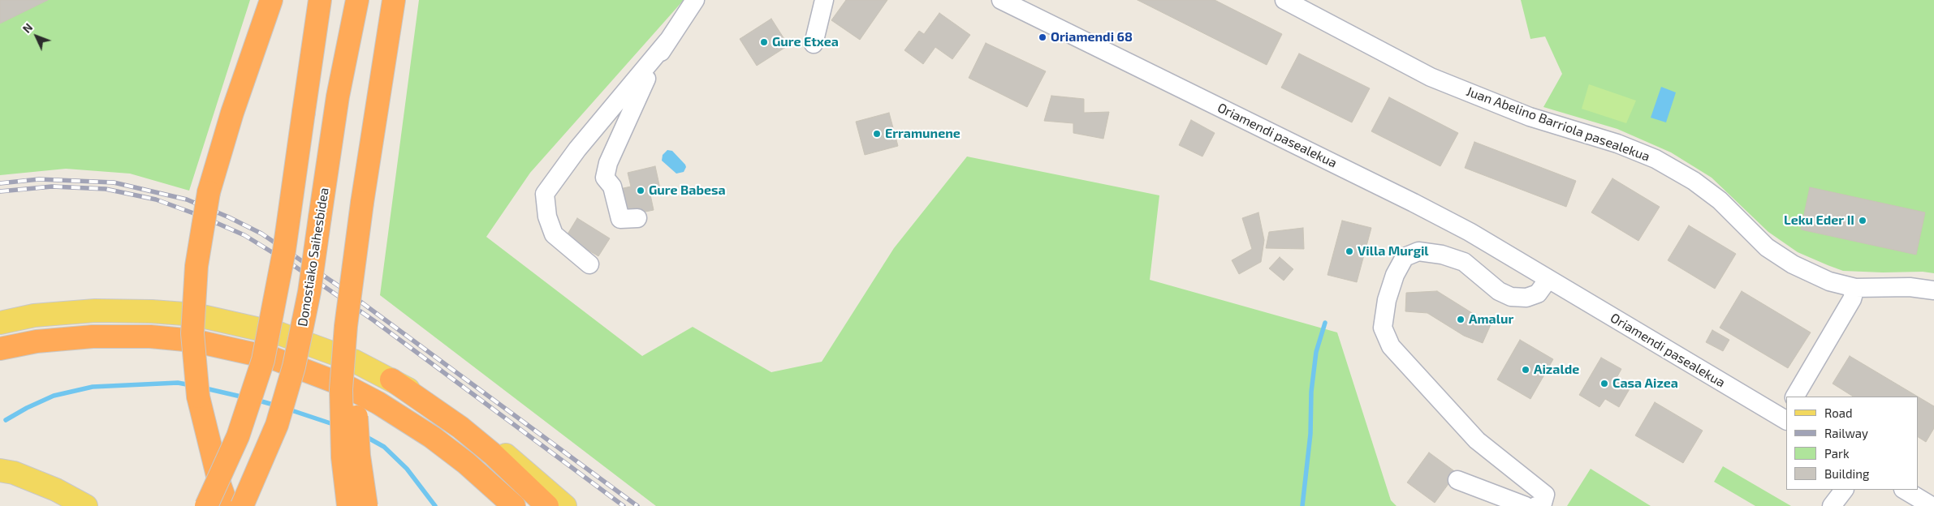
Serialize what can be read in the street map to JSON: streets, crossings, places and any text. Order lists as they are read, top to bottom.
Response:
{
  "streets": {
    "highway": ["Donostiako Saihesbidea"],
    "street": ["Juan Abelino Barriola pasealekua", "Oriamendi pasealekua"]
  },
  "places": [
    "Oriamendi 68",
    "Gure Etxea",
    "Erramunene",
    "Gure Babesa",
    "Leku Eder II",
    "Villa Murgil",
    "Amalur",
    "Aizalde",
    "Casa Aizea"
  ],
  "legend": [
    "Road",
    "Railway",
    "Park",
    "Building"
  ],
  "north": "top left"
}
